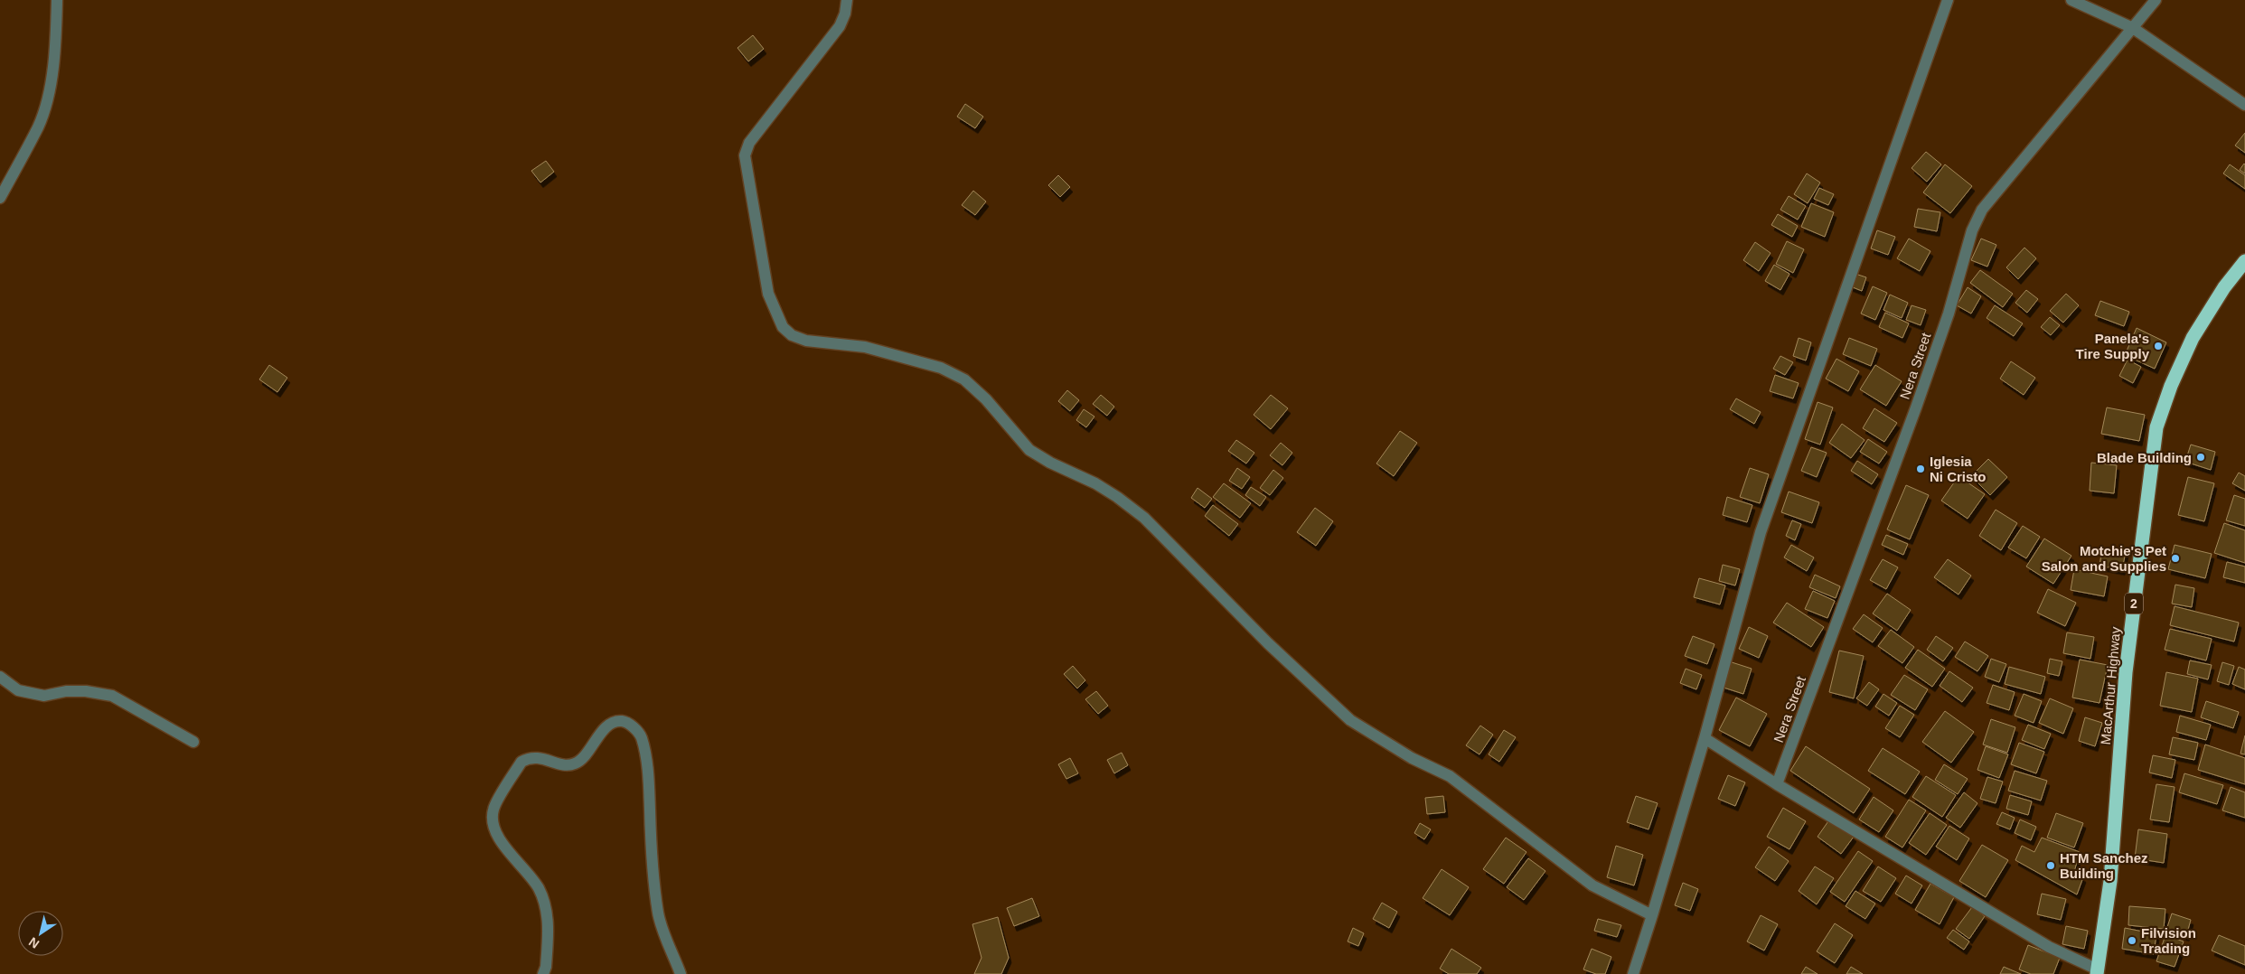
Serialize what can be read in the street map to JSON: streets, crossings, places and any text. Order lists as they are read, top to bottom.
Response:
{
  "streets": {
    "highway": ["2", "MacArthur Highway"],
    "street": ["Nera Street"]
  },
  "places": [
    "Panela's Tire Supply",
    "Blade Building",
    "Iglesia Ni Cristo",
    "Motchie's Pet Salon and Supplies",
    "HTM Sanchez Building",
    "Filvision Trading"
  ],
  "north": "bottom left"
}
